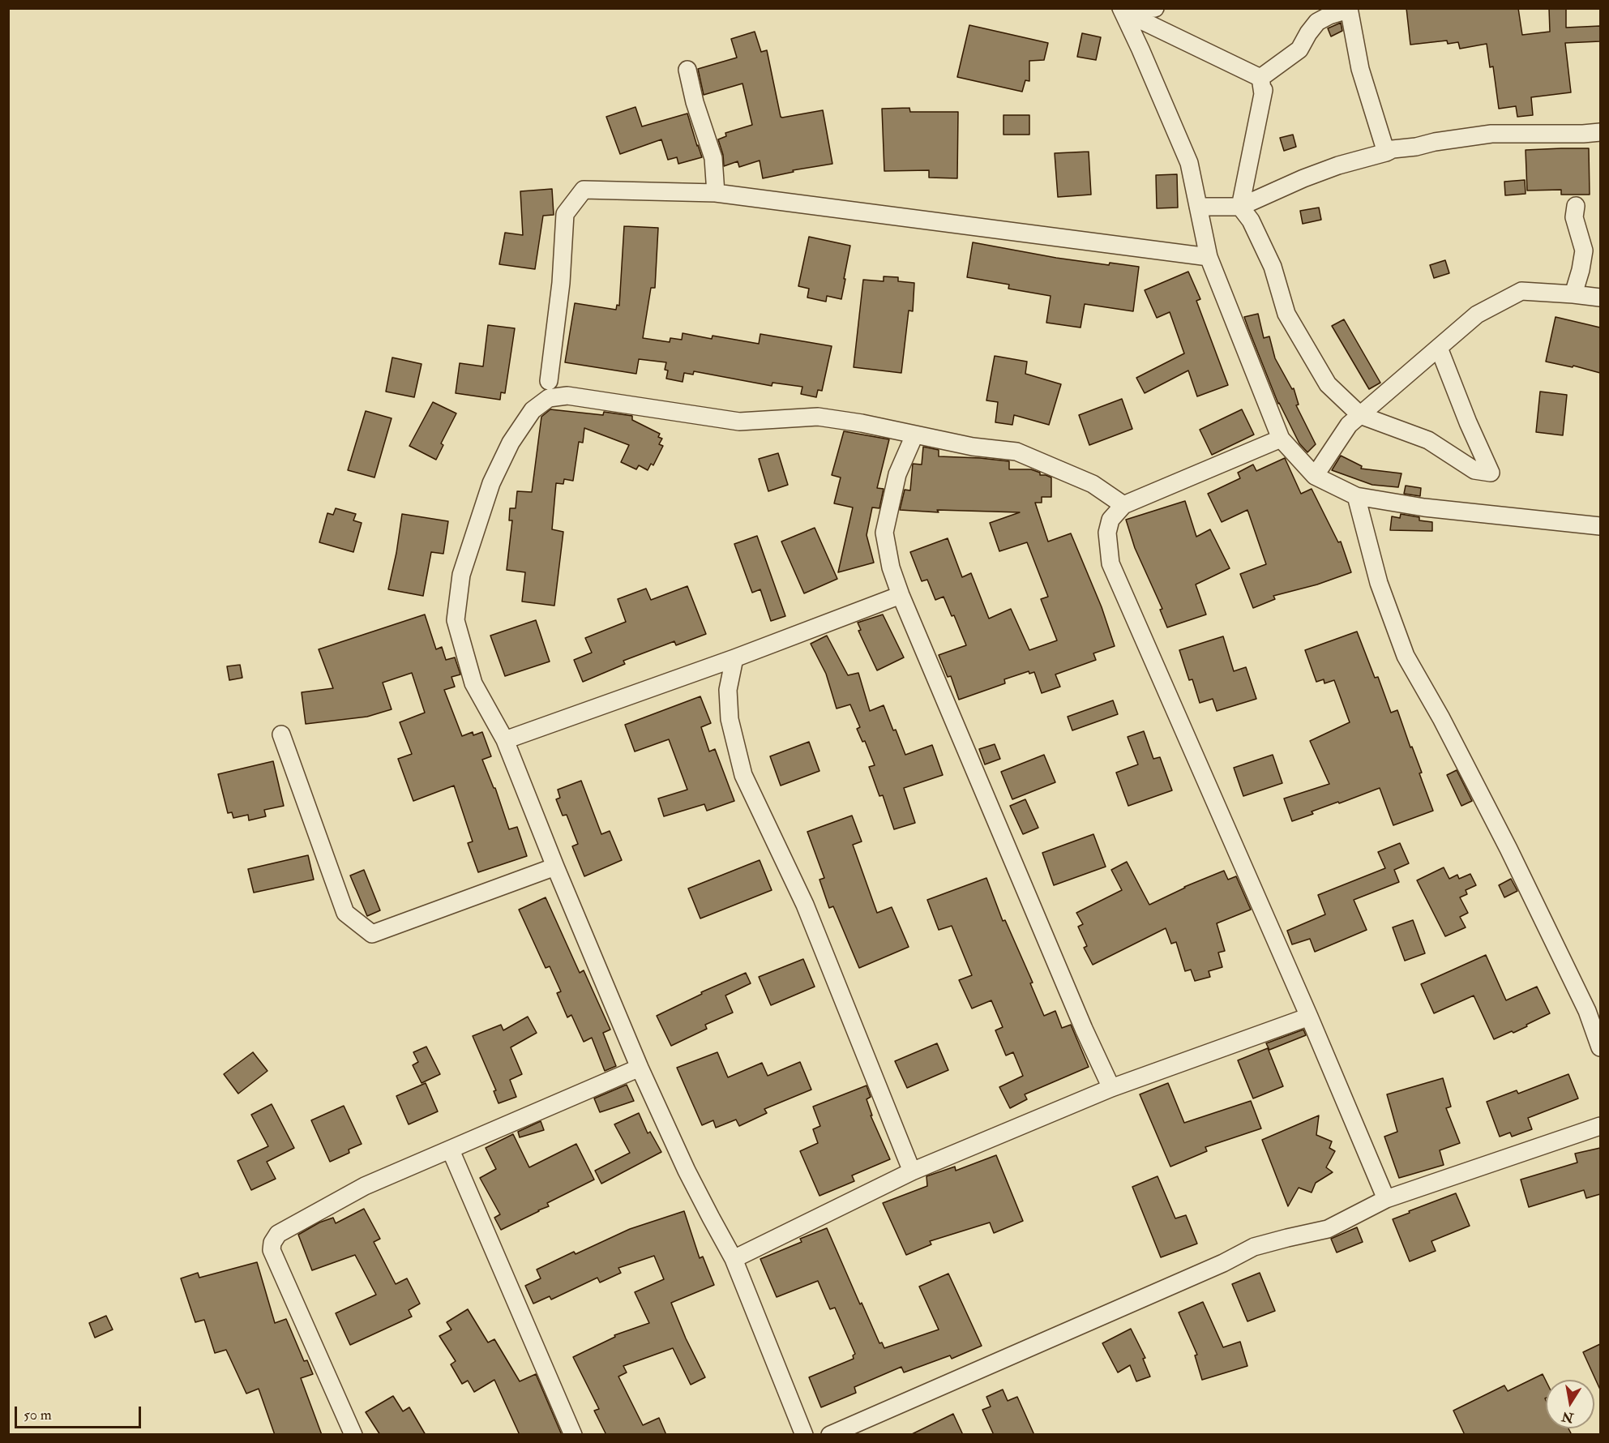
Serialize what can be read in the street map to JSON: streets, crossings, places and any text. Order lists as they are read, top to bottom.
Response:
{
  "scale_bar": "50 m",
  "north": "bottom"
}
